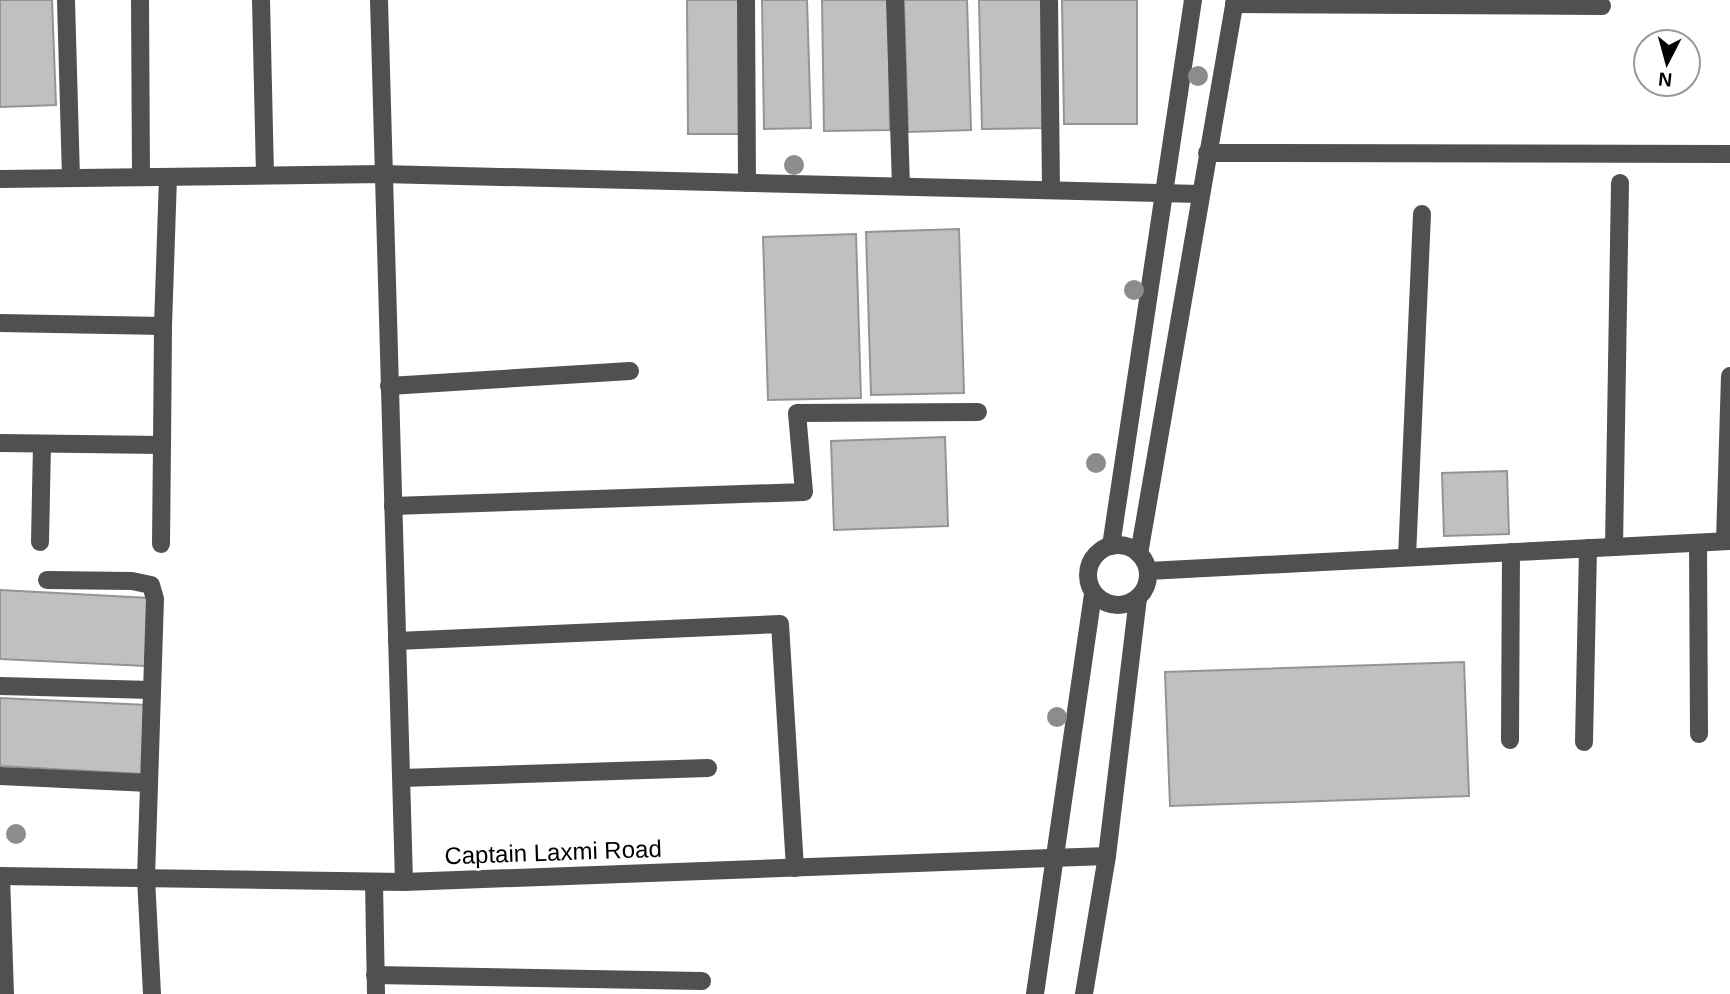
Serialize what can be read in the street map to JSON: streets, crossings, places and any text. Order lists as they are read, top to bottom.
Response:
{
  "streets": {
    "street": ["Captain Laxmi Road"]
  },
  "north": "bottom"
}
